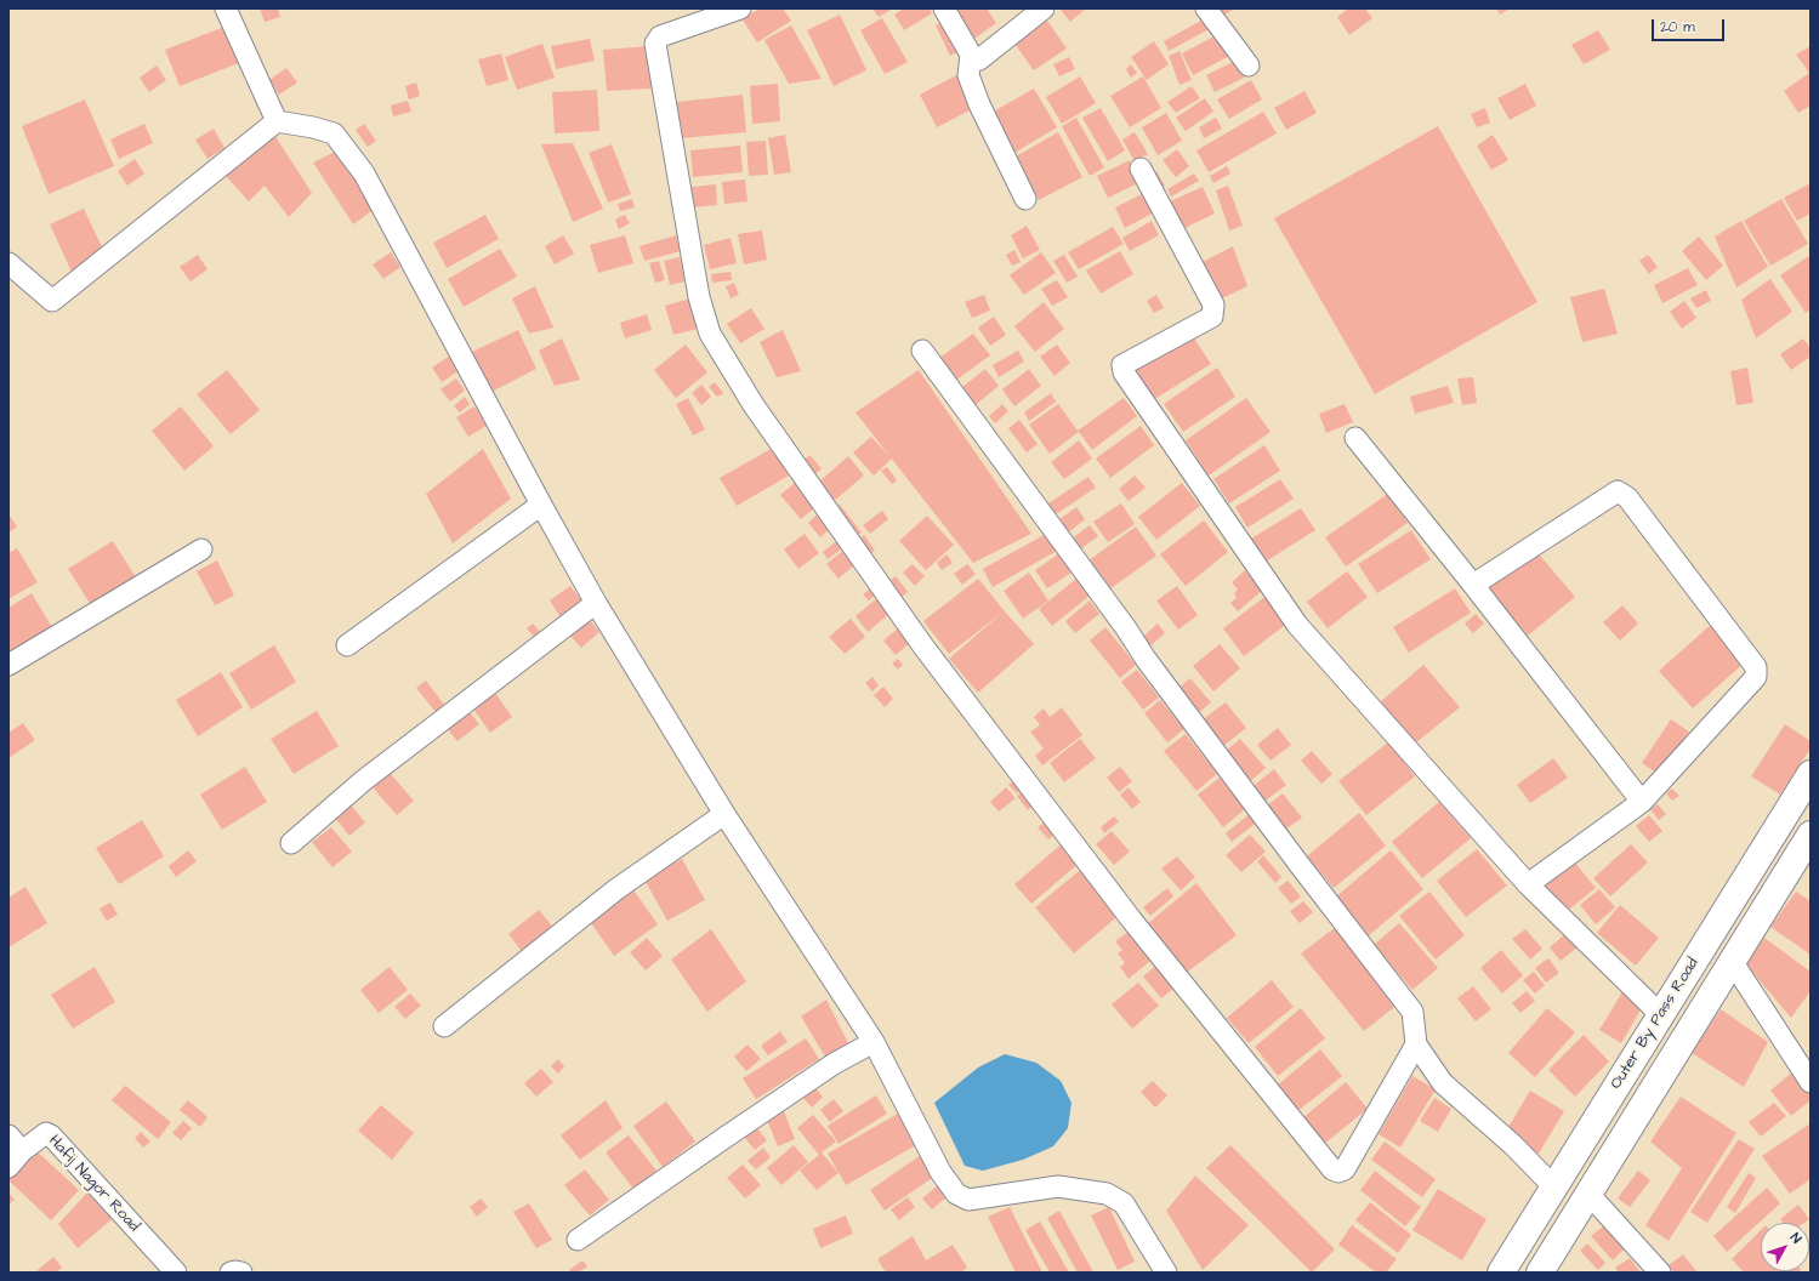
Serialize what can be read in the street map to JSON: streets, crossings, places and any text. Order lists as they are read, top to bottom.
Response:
{
  "streets": {
    "main road": ["Outer By Pass Road"],
    "street": ["Hafij Nagor Road"]
  },
  "scale_bar": "20 m",
  "north": "top right"
}
